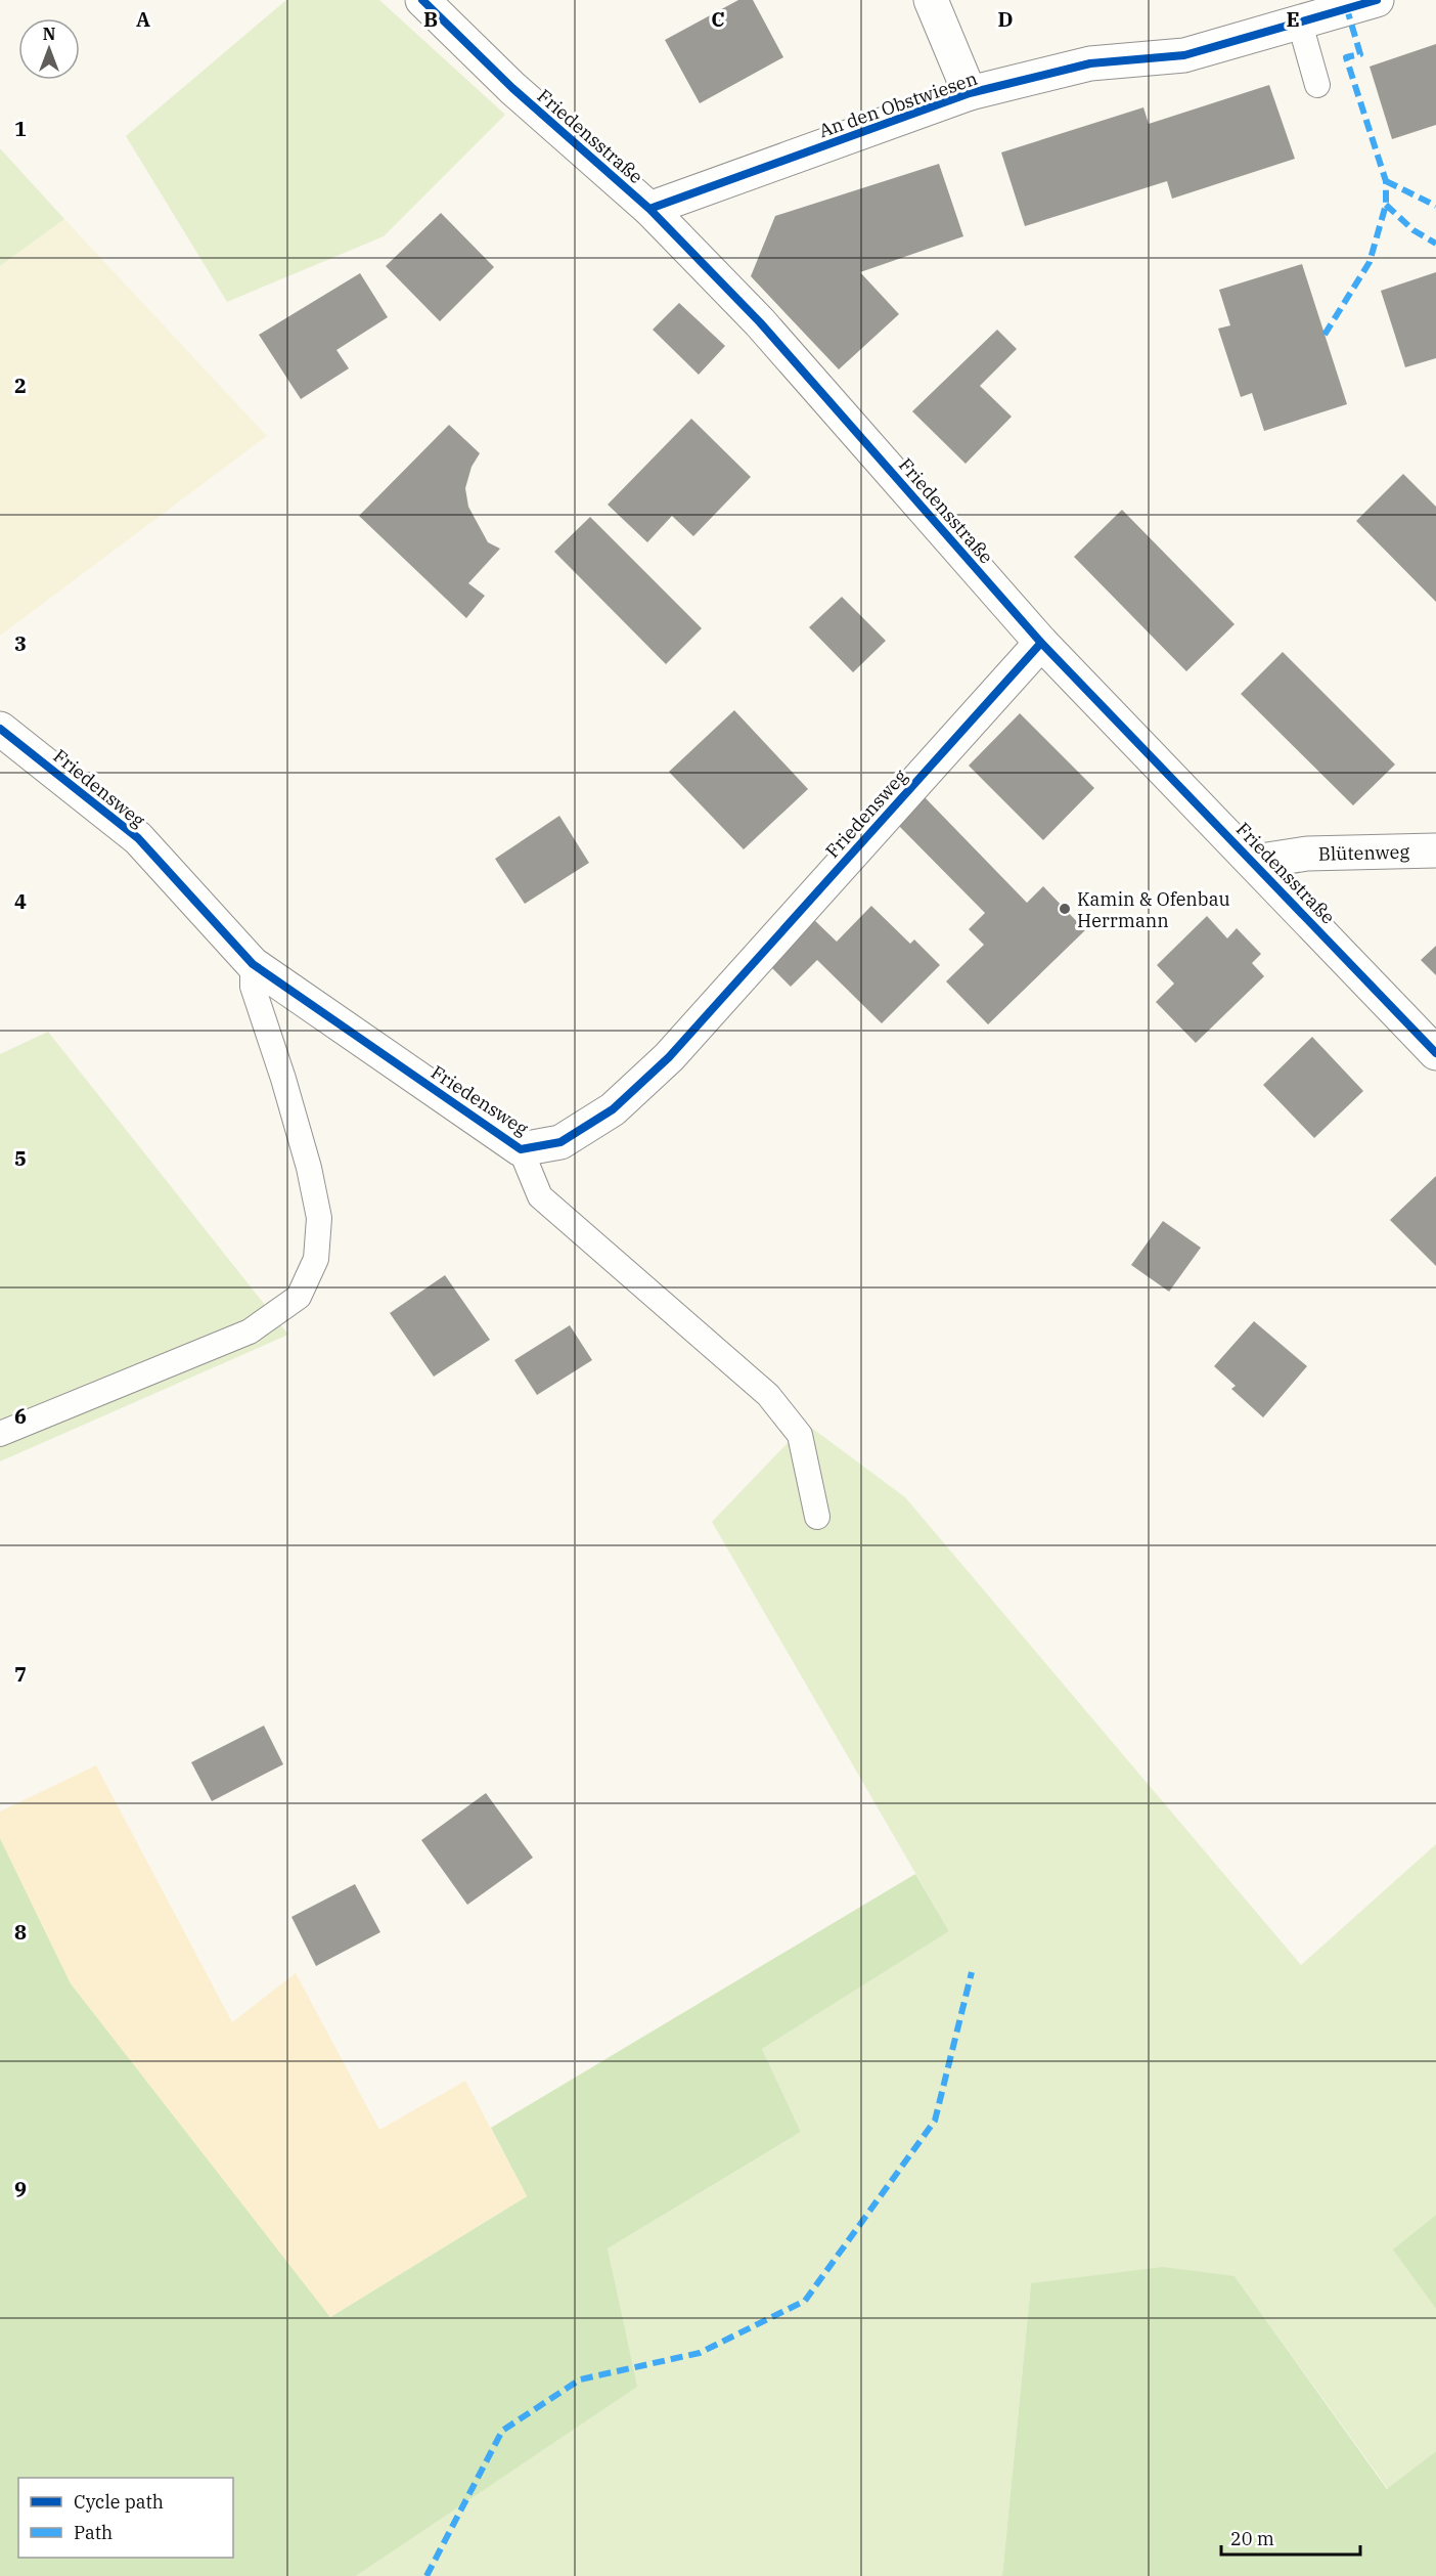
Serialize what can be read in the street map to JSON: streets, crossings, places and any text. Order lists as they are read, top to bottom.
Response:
{
  "streets": {
    "street": [
      "An den Obstwiesen",
      "Friedensstraße",
      "Friedensweg",
      "Blütenweg"
    ]
  },
  "crossings": [
    ["An den Obstwiesen", "Friedensstraße"],
    ["Friedensstraße", "Friedensweg"],
    ["Friedensstraße", "Blütenweg"]
  ],
  "places": ["Kamin & Ofenbau Herrmann"],
  "legend": ["Cycle path", "Path"],
  "scale_bar": "20 m",
  "north": "top",
  "grid": {
    "columns": [
      "A",
      "B",
      "C",
      "D",
      "E"
    ],
    "rows": [
      "1",
      "2",
      "3",
      "4",
      "5",
      "6",
      "7",
      "8",
      "9"
    ]
  }
}
